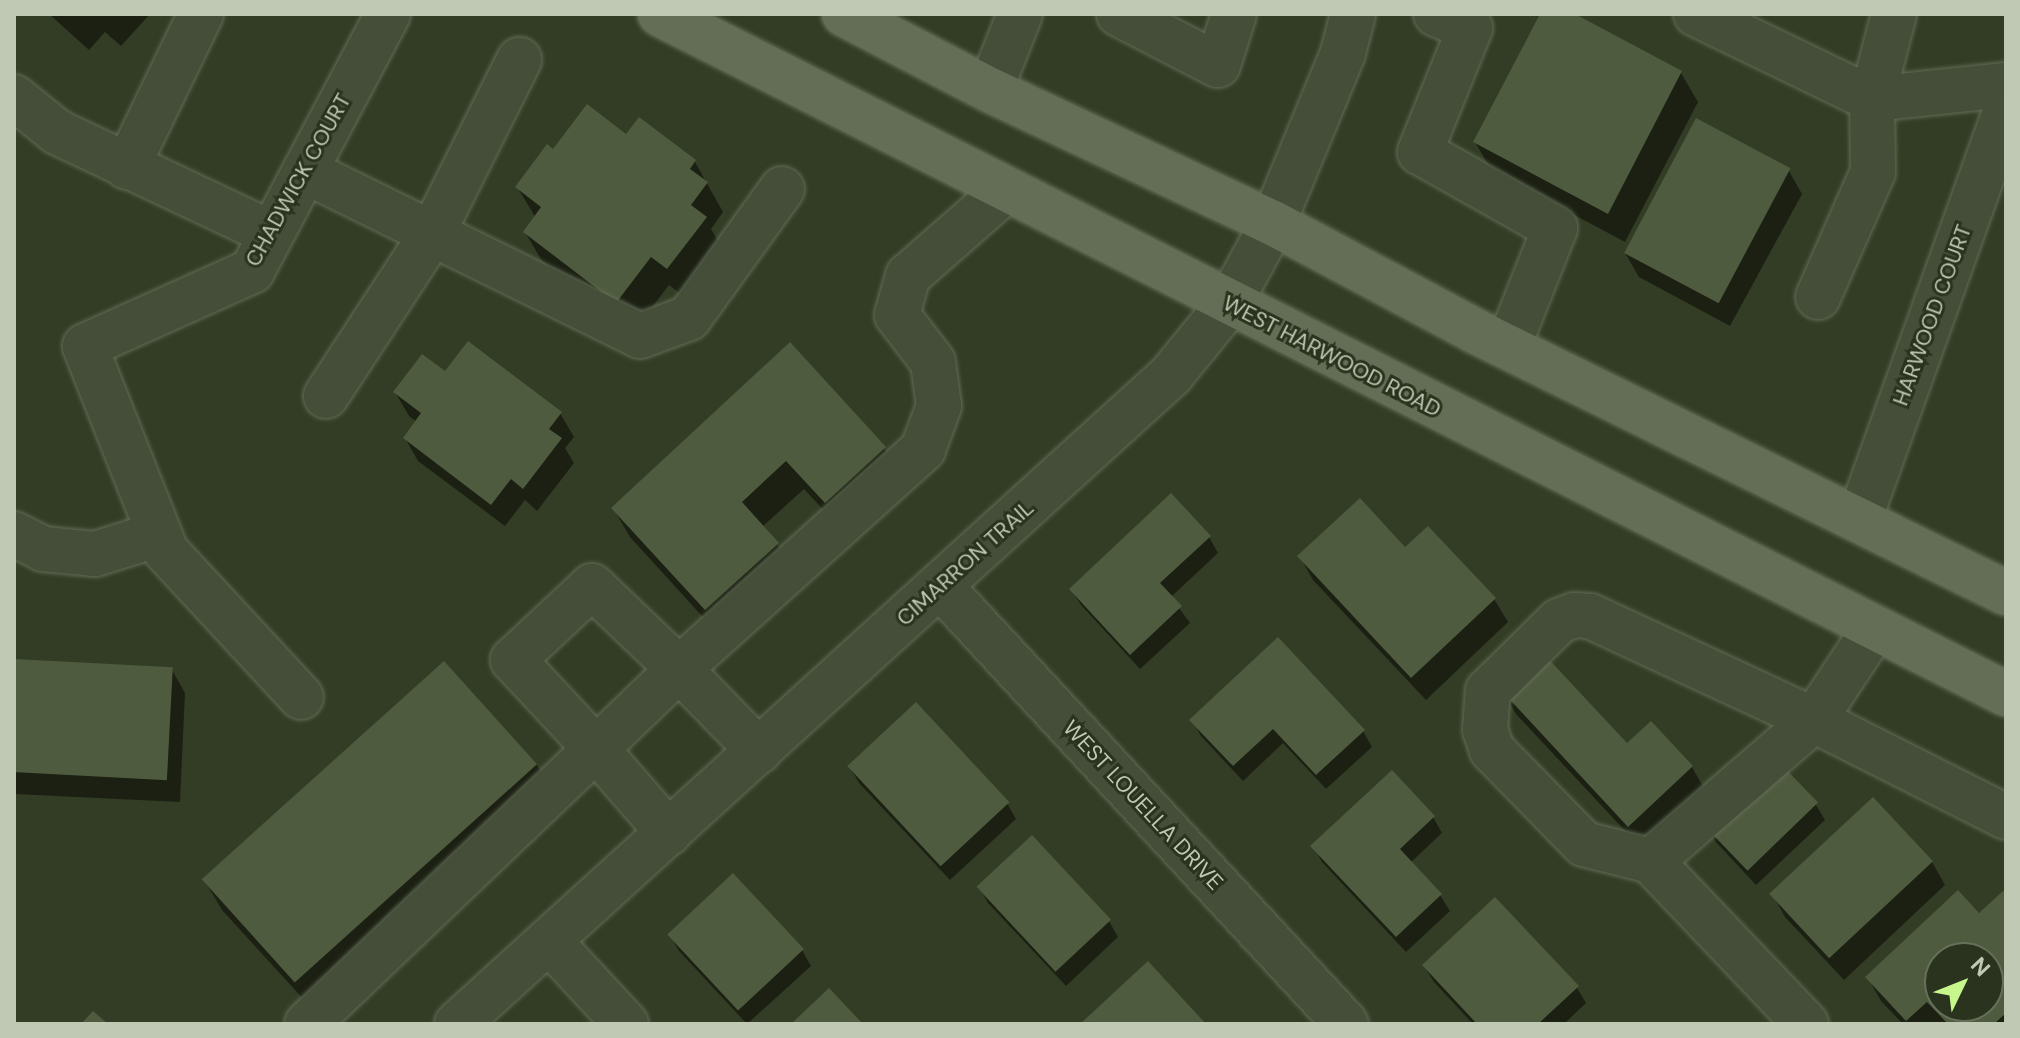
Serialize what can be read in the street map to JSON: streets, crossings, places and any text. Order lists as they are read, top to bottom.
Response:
{
  "streets": {
    "main road": ["WEST HARWOOD ROAD"],
    "street": [
      "CHADWICK COURT",
      "HARWOOD COURT",
      "CIMARRON TRAIL",
      "WEST LOUELLA DRIVE"
    ]
  },
  "crossings": [
    ["WEST HARWOOD ROAD", "CIMARRON TRAIL"],
    ["CIMARRON TRAIL", "WEST LOUELLA DRIVE"]
  ],
  "north": "top right"
}
